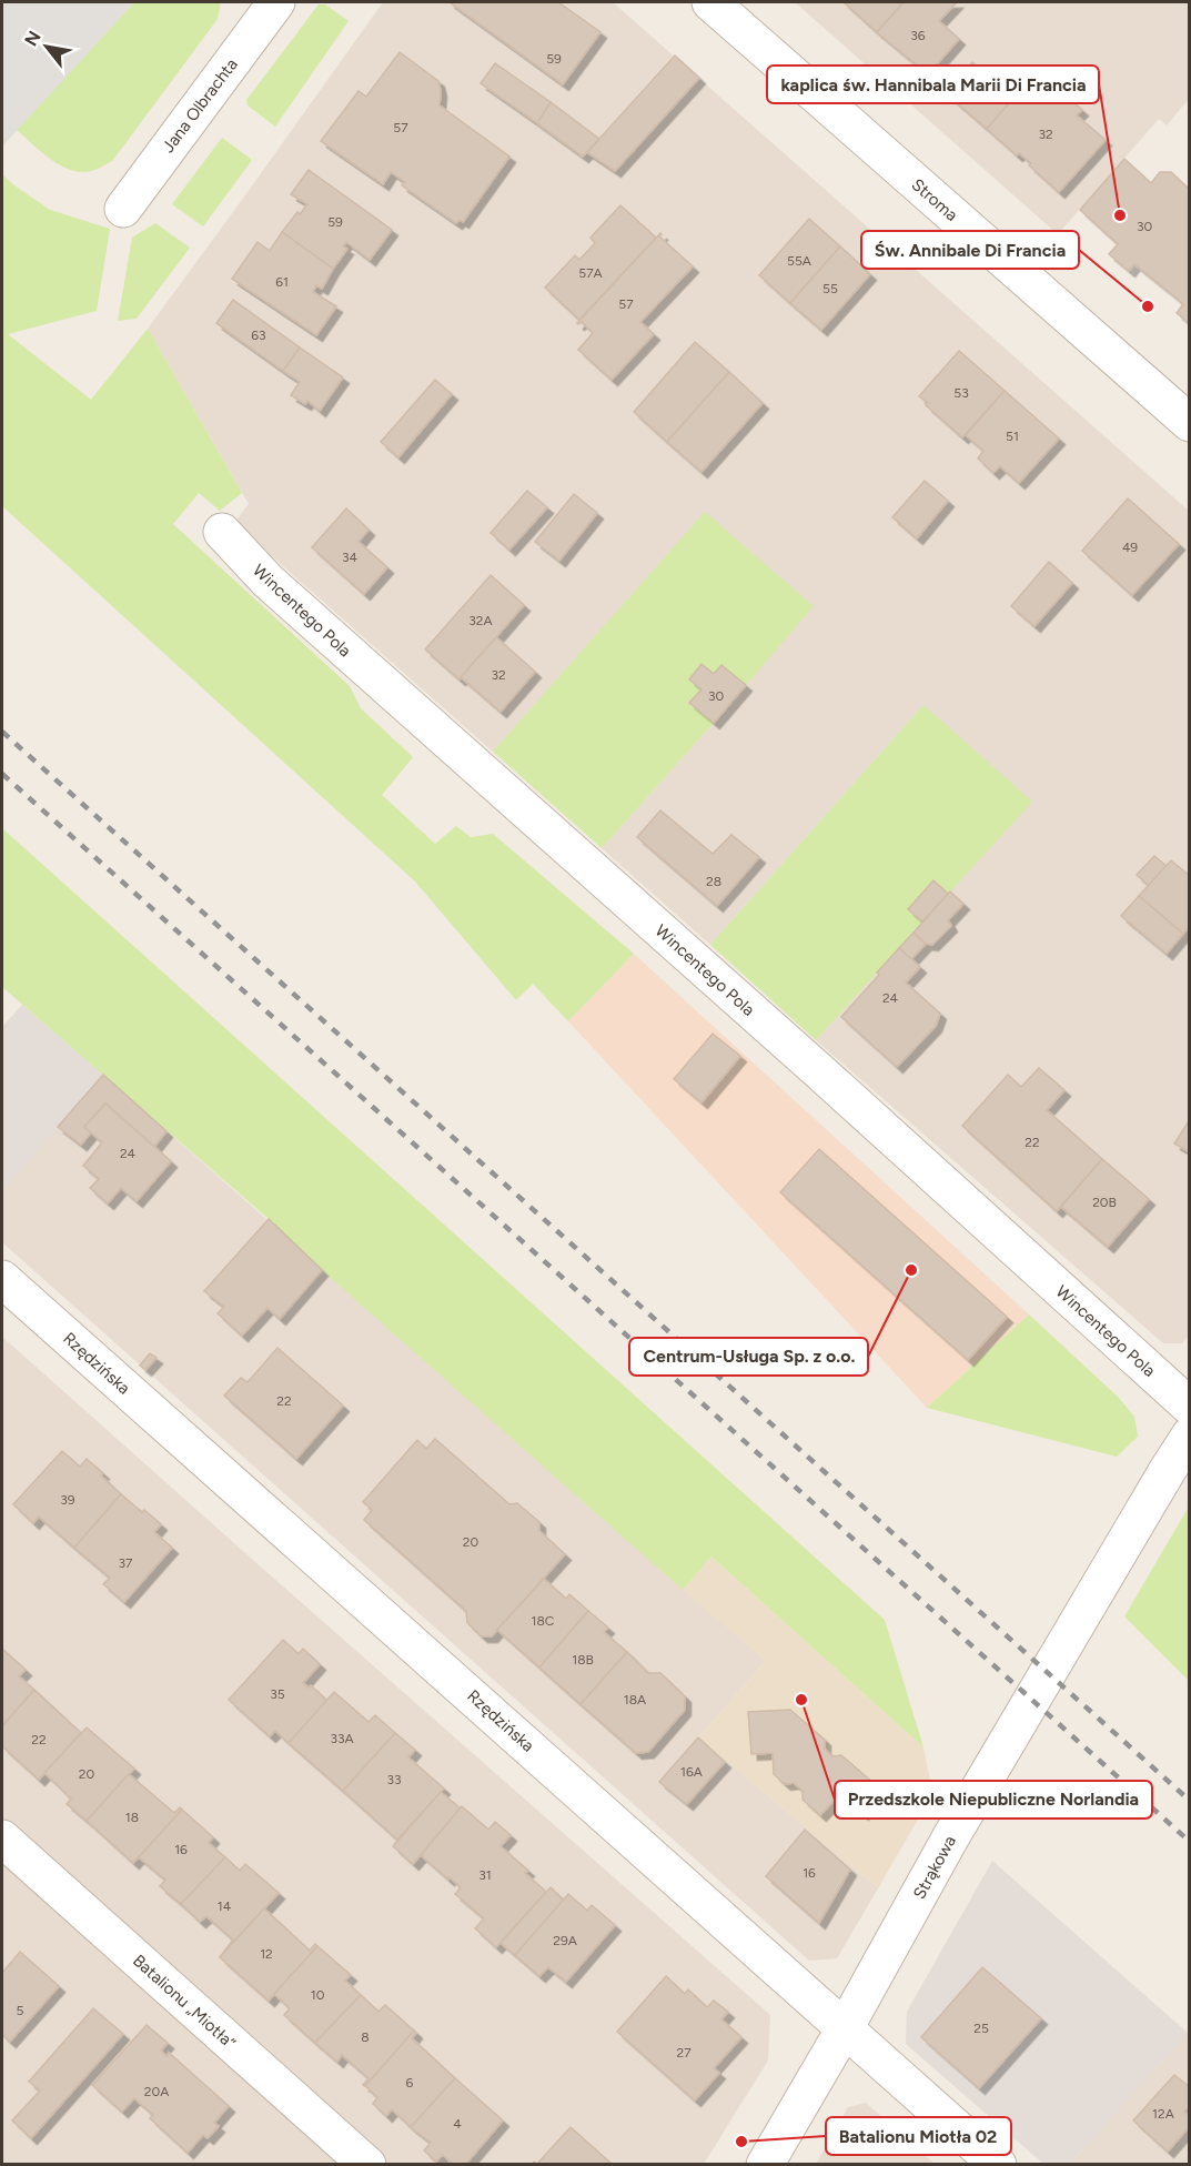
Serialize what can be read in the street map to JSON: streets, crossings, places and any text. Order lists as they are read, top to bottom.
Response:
{
  "streets": {
    "street": [
      "Jana Olbrachta",
      "Stroma",
      "Wincentego Pola",
      "Rzędzińska",
      "Strąkowa",
      "Batalionu „Miotła”"
    ]
  },
  "crossings": [
    ["Rzędzińska", "Strąkowa"]
  ],
  "places": [
    "kaplica św. Hannibala Marii Di Francia",
    "Św. Annibale Di Francia",
    "Centrum-Usługa Sp. z o.o.",
    "Przedszkole Niepubliczne Norlandia",
    "Batalionu Miotła 02"
  ],
  "house_numbers": [
    "36",
    "59",
    "57",
    "32",
    "59",
    "30",
    "55A",
    "57A",
    "61",
    "55",
    "57",
    "63",
    "53",
    "51",
    "49",
    "34",
    "32A",
    "32",
    "30",
    "28",
    "24",
    "22",
    "24",
    "20B",
    "22",
    "39",
    "20",
    "37",
    "18C",
    "18B",
    "35",
    "18A",
    "33A",
    "22",
    "16A",
    "20",
    "33",
    "18",
    "16",
    "16",
    "31",
    "14",
    "29A",
    "12",
    "10",
    "5",
    "25",
    "8",
    "27",
    "6",
    "20A",
    "12A",
    "4"
  ],
  "north": "top left"
}
